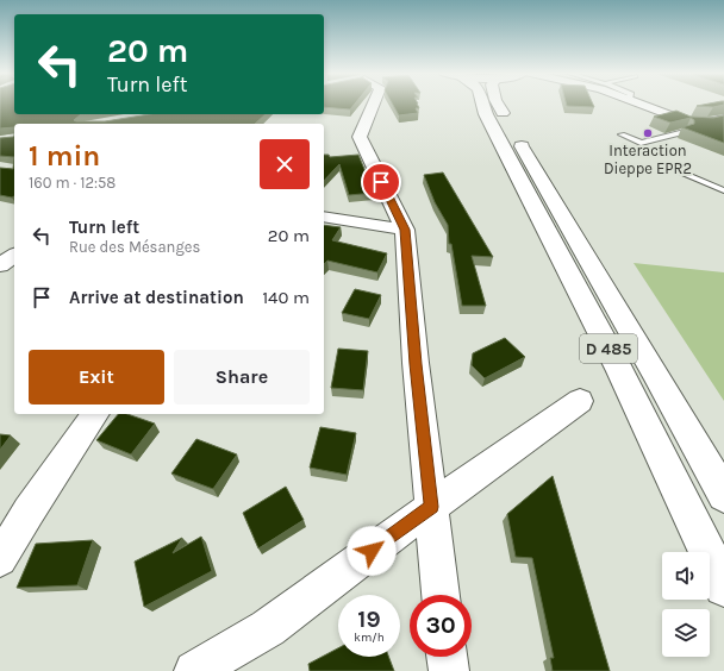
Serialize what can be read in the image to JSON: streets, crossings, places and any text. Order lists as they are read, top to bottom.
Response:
{
  "streets": {
    "main road": ["D 485"]
  },
  "places": ["Interaction Dieppe EPR2"],
  "page": {
    "turn": ["20 m", "Turn left"],
    "heading": ["1 min", "160 m · 12:58"],
    "list": [
      {
        "name": "Turn left",
        "note": "Rue des Mésanges",
        "value": "20 m"
      },
      {
        "name": "Arrive at destination",
        "value": "140 m"
      }
    ],
    "buttons": ["Exit", "Share"],
    "speed": "19 km/h",
    "limit": "30"
  }
}
